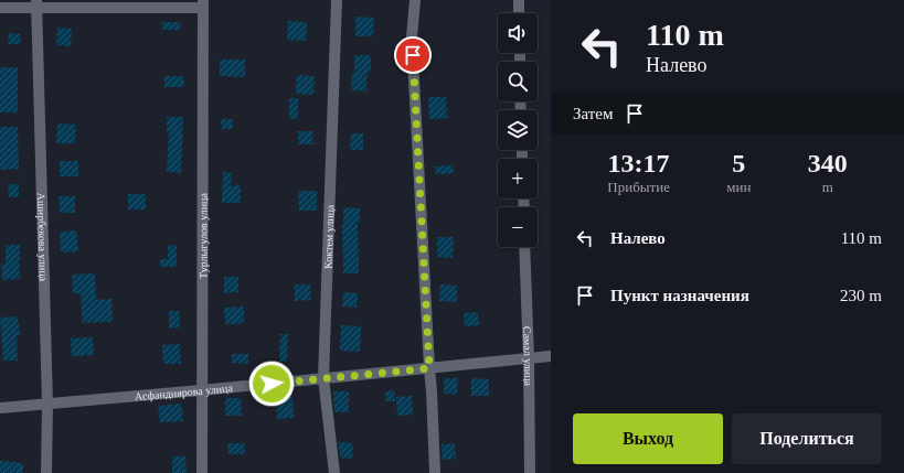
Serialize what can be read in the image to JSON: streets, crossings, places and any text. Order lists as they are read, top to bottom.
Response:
{
  "streets": {
    "street": [
      "Аширбекова улица",
      "Турлыгулов улица",
      "Коктем улица",
      "Самал улица",
      "Асфандиярова улица"
    ]
  },
  "crossings": [
    ["Аширбекова улица", "Асфандиярова улица"],
    ["Турлыгулов улица", "Асфандиярова улица"],
    ["Коктем улица", "Асфандиярова улица"],
    ["Самал улица", "Асфандиярова улица"]
  ],
  "page": {
    "turn": ["110 m", "Налево"],
    "map_buttons": ["+", "−"],
    "then": "Затем",
    "eta": [
      "13:17",
      "Прибытие",
      "5",
      "мин",
      "340",
      "m"
    ],
    "list": [
      {
        "name": "Налево",
        "value": "110 m"
      },
      {
        "name": "Пункт назначения",
        "value": "230 m"
      }
    ],
    "buttons": ["Выход", "Поделиться"]
  }
}
